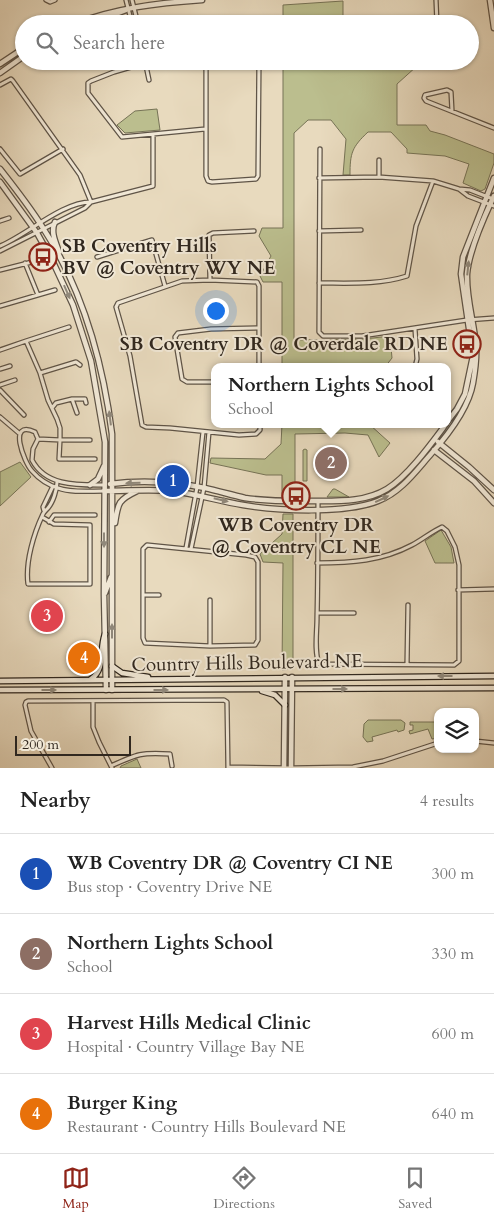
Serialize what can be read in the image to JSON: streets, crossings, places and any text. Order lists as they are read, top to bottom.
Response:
{
  "streets": {
    "street": ["Country Hills Boulevard NE"]
  },
  "places": {
    "bus stop": ["SB Coventry Hills BV @ Coventry WY NE", "SB Coventry DR @ Coverdale RD NE", "WB Coventry DR @ Coventry CL NE"]
  },
  "scale_bar": "200 m",
  "page": {
    "search": "Search here",
    "popup": ["Northern Lights School", "School"],
    "pins": [
      "2",
      "1",
      "3",
      "4"
    ],
    "scale": "200 m",
    "heading": ["Nearby", "4 results"],
    "list": [
      {
        "mark": "1",
        "name": "WB Coventry DR @ Coventry CI NE",
        "note": "Bus stop · Coventry Drive NE",
        "value": "300 m"
      },
      {
        "mark": "2",
        "name": "Northern Lights School",
        "note": "School",
        "value": "330 m"
      },
      {
        "mark": "3",
        "name": "Harvest Hills Medical Clinic",
        "note": "Hospital · Country Village Bay NE",
        "value": "600 m"
      },
      {
        "mark": "4",
        "name": "Burger King",
        "note": "Restaurant · Country Hills Boulevard NE",
        "value": "640 m"
      }
    ],
    "nav": ["Map", "Directions", "Saved"]
  }
}
